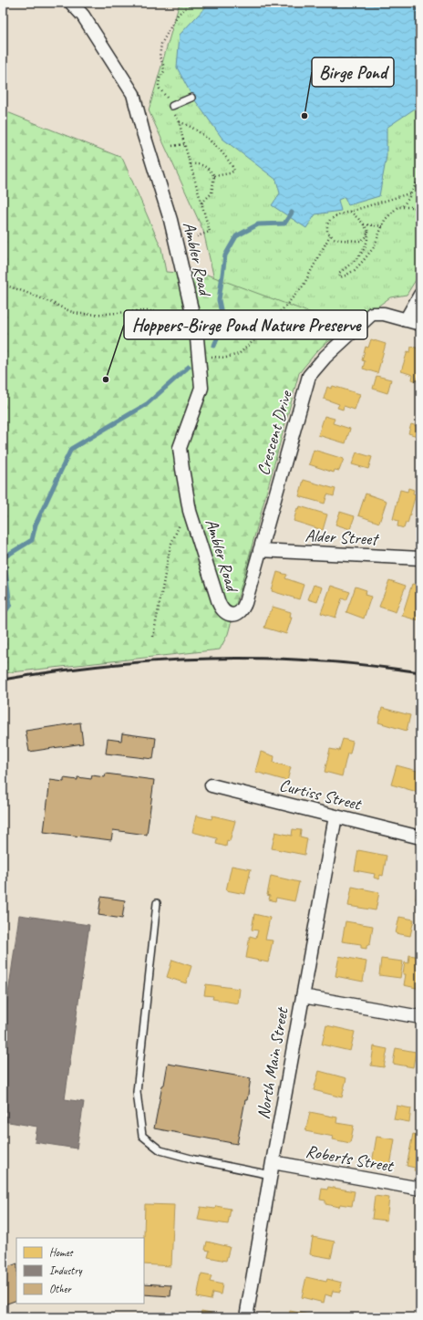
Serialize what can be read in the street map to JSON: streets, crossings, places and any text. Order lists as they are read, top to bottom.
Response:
{
  "streets": {
    "street": [
      "Ambler Road",
      "Crescent Drive",
      "Alder Street",
      "Curtiss Street",
      "North Main Street",
      "Roberts Street"
    ]
  },
  "crossings": [
    ["Ambler Road", "Crescent Drive"],
    ["Crescent Drive", "Alder Street"],
    ["Curtiss Street", "North Main Street"],
    ["North Main Street", "Roberts Street"]
  ],
  "places": ["Birge Pond", "Hoppers-Birge Pond Nature Preserve"],
  "legend": ["Homes", "Industry", "Other"]
}
